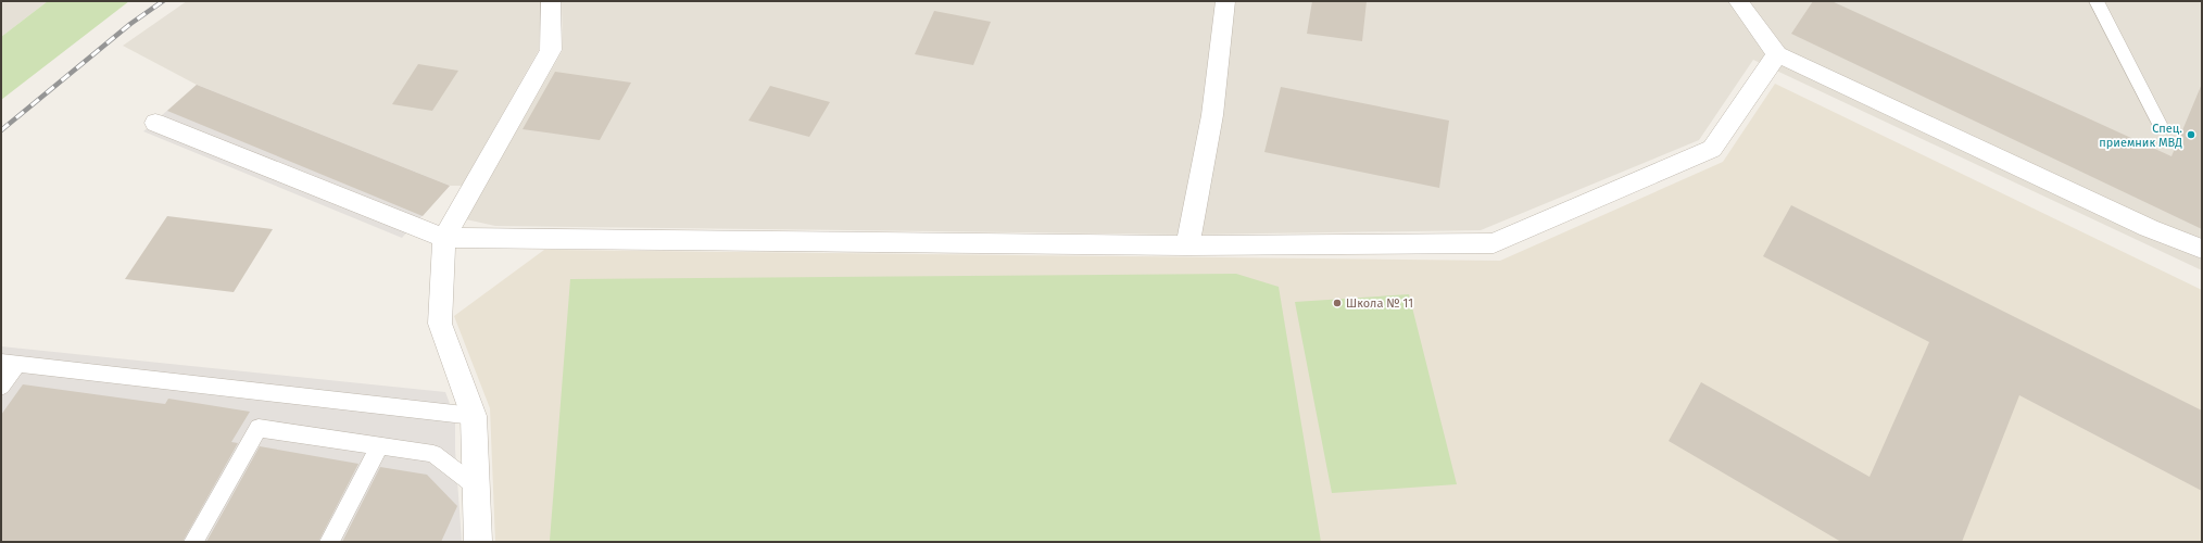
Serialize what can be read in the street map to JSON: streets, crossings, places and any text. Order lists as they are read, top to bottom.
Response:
{
  "places": ["Спец. приемник МВД", "Школа № 11"]
}
